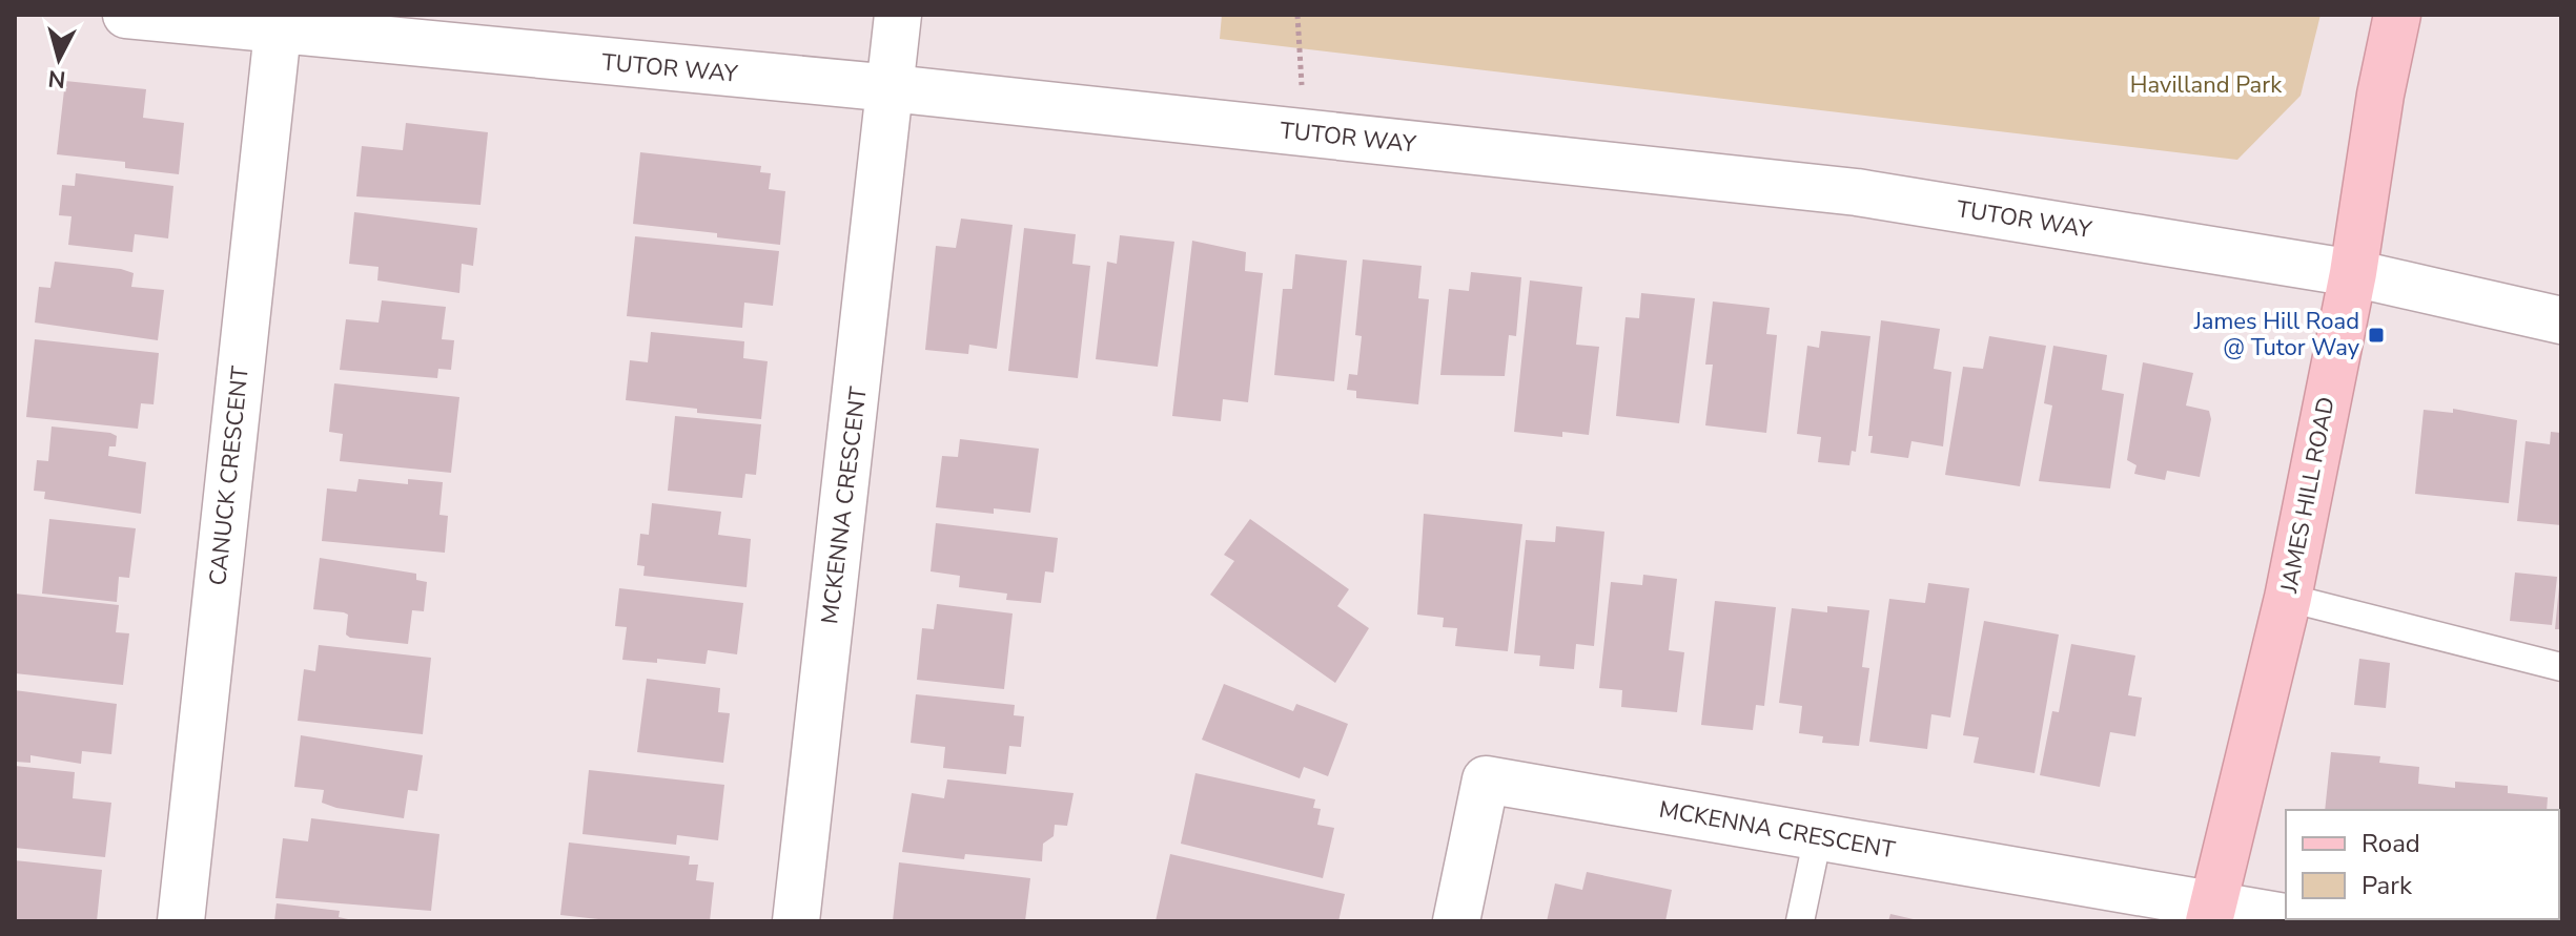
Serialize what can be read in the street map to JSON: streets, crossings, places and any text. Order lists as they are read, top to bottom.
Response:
{
  "streets": {
    "street": [
      "TUTOR WAY",
      "CANUCK CRESCENT",
      "JAMES HILL ROAD",
      "MCKENNA CRESCENT"
    ]
  },
  "crossings": [
    ["TUTOR WAY", "CANUCK CRESCENT"],
    ["TUTOR WAY", "JAMES HILL ROAD"],
    ["TUTOR WAY", "MCKENNA CRESCENT"],
    ["JAMES HILL ROAD", "MCKENNA CRESCENT"]
  ],
  "parks": ["Havilland Park"],
  "places": {
    "transit": ["James Hill Road @ Tutor Way"]
  },
  "legend": ["Road", "Park"],
  "north": "bottom"
}
